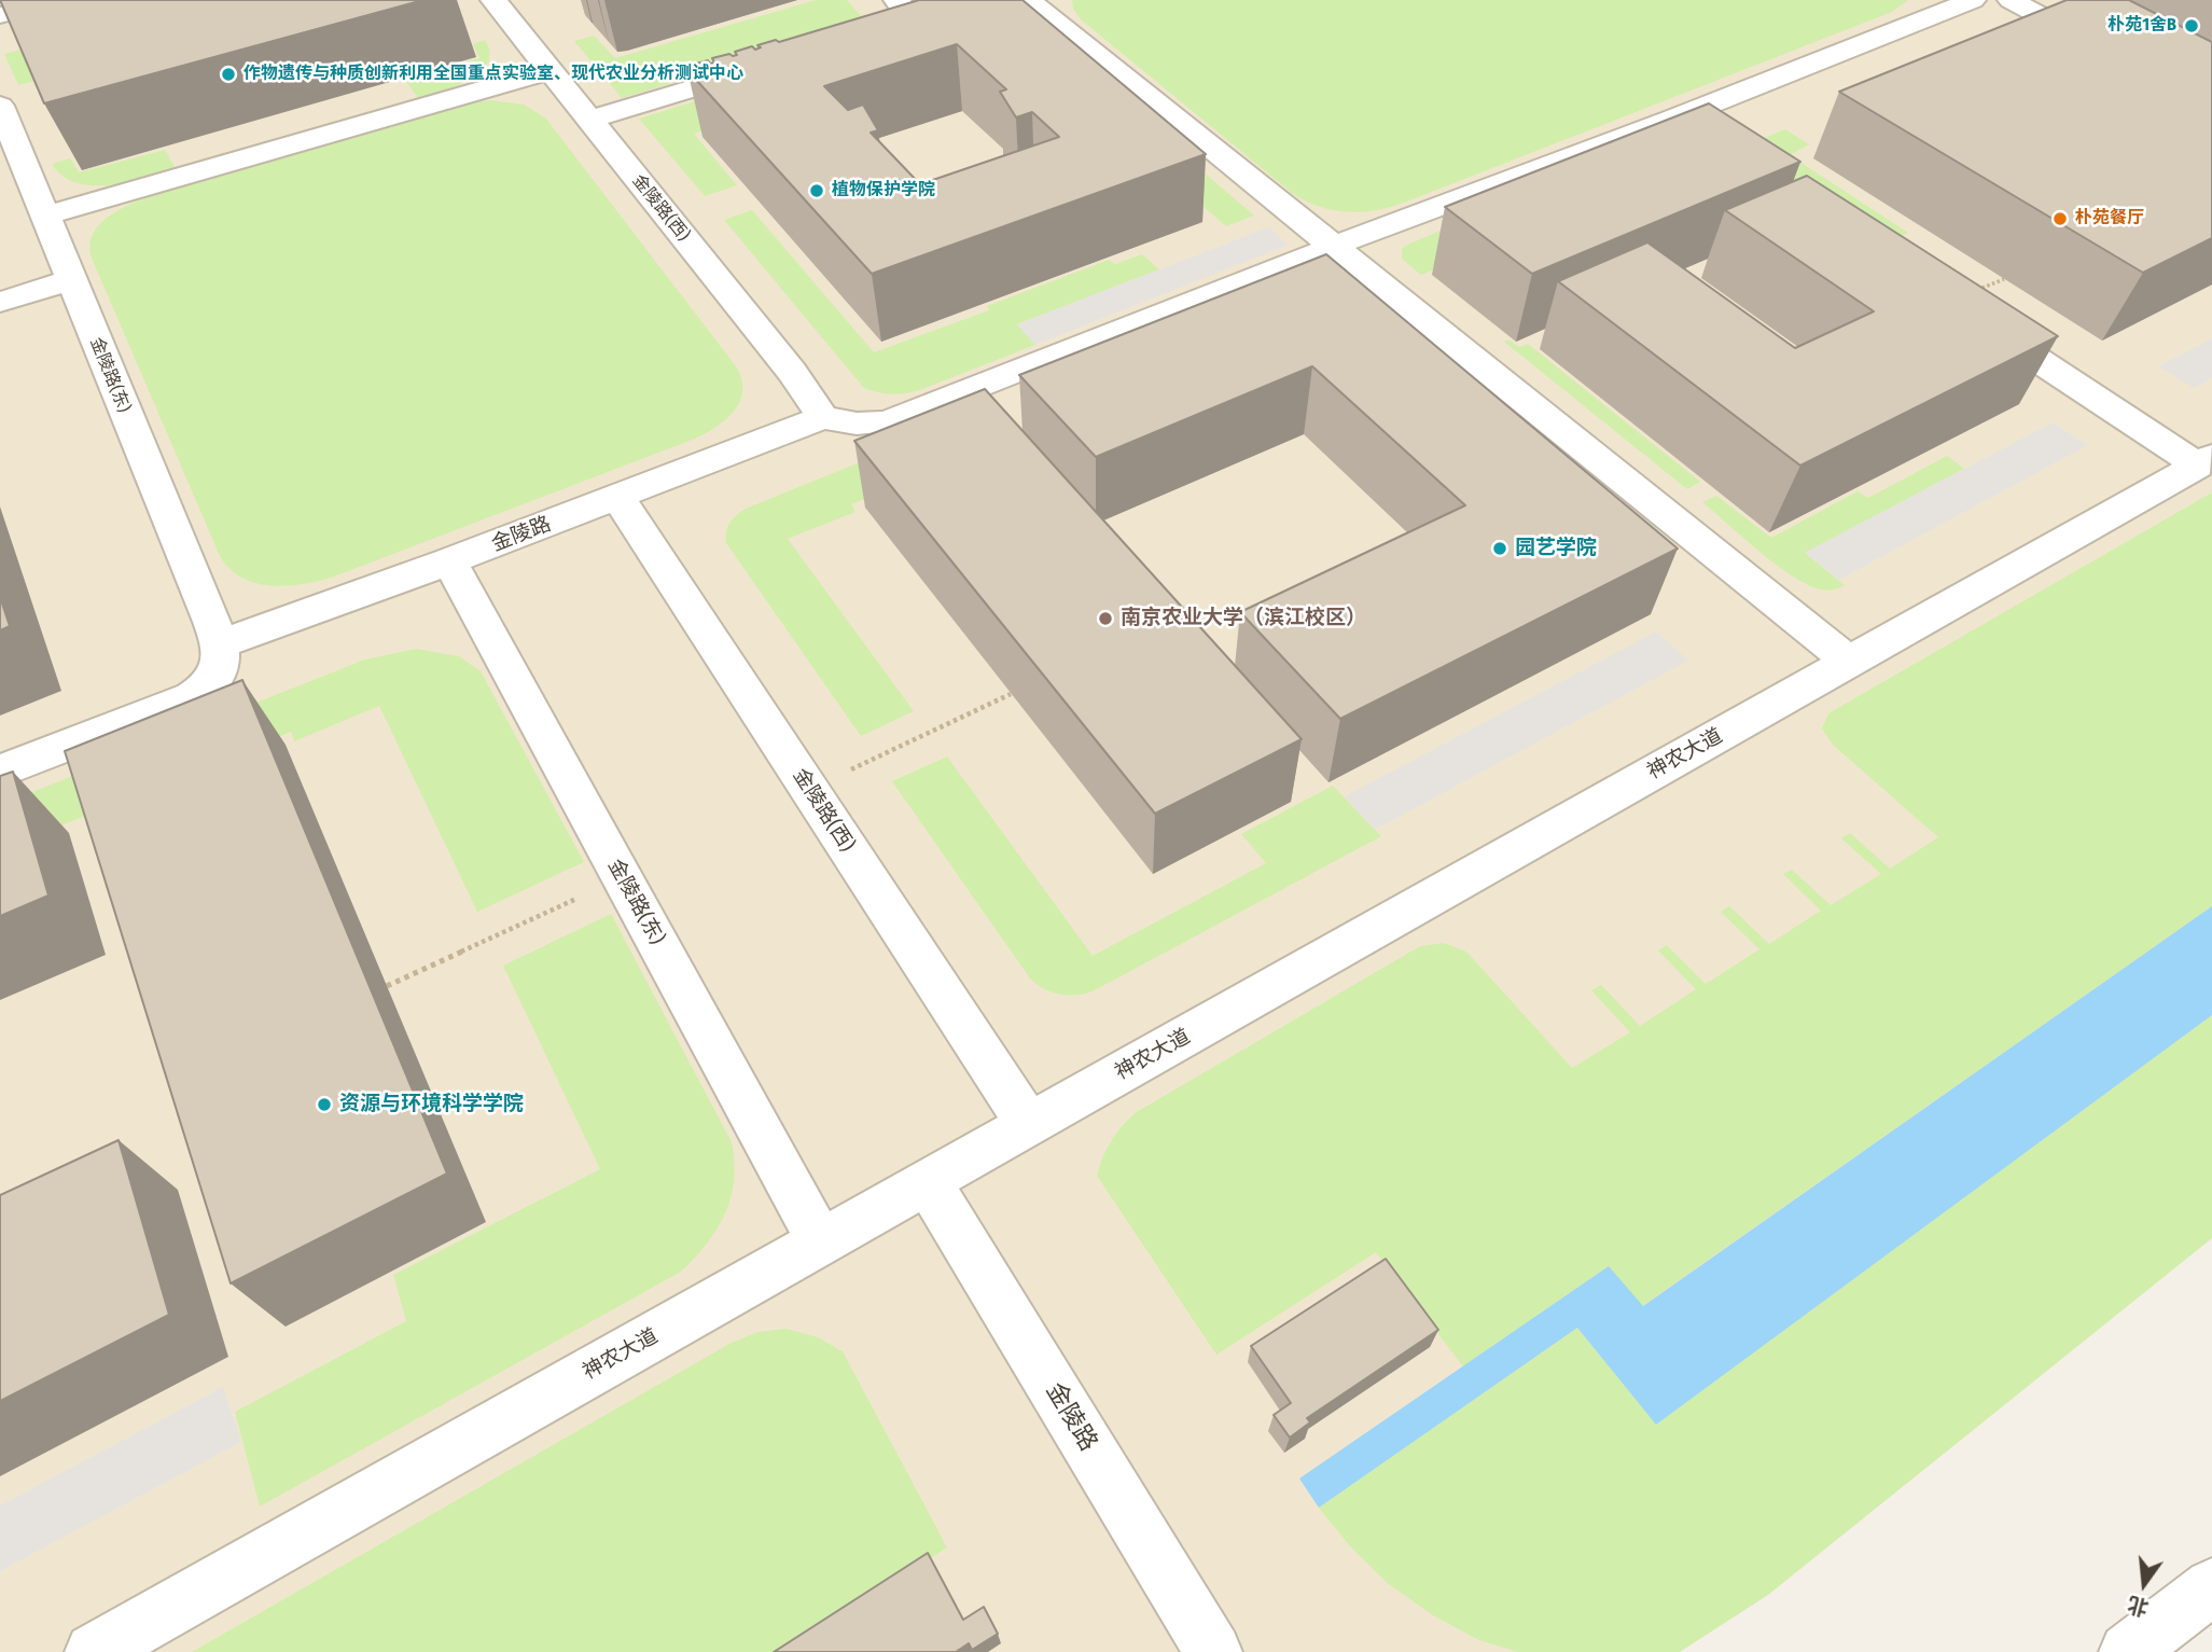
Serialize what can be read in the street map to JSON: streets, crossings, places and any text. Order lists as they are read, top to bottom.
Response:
{
  "streets": {
    "street": [
      "金陵路(西)",
      "金陵路(东)",
      "金陵路",
      "神农大道"
    ]
  },
  "crossings": [
    ["金陵路(西)", "金陵路"],
    ["金陵路(西)", "神农大道"],
    ["金陵路(东)", "金陵路"],
    ["金陵路(东)", "神农大道"],
    ["金陵路", "神农大道"]
  ],
  "places": [
    "朴苑1舍B",
    "作物遗传与种质创新利用全国重点实验室、现代农业分析测试中心",
    "植物保护学院",
    "朴苑餐厅",
    "园艺学院",
    "南京农业大学（滨江校区）",
    "资源与环境科学学院"
  ],
  "north": "bottom"
}
